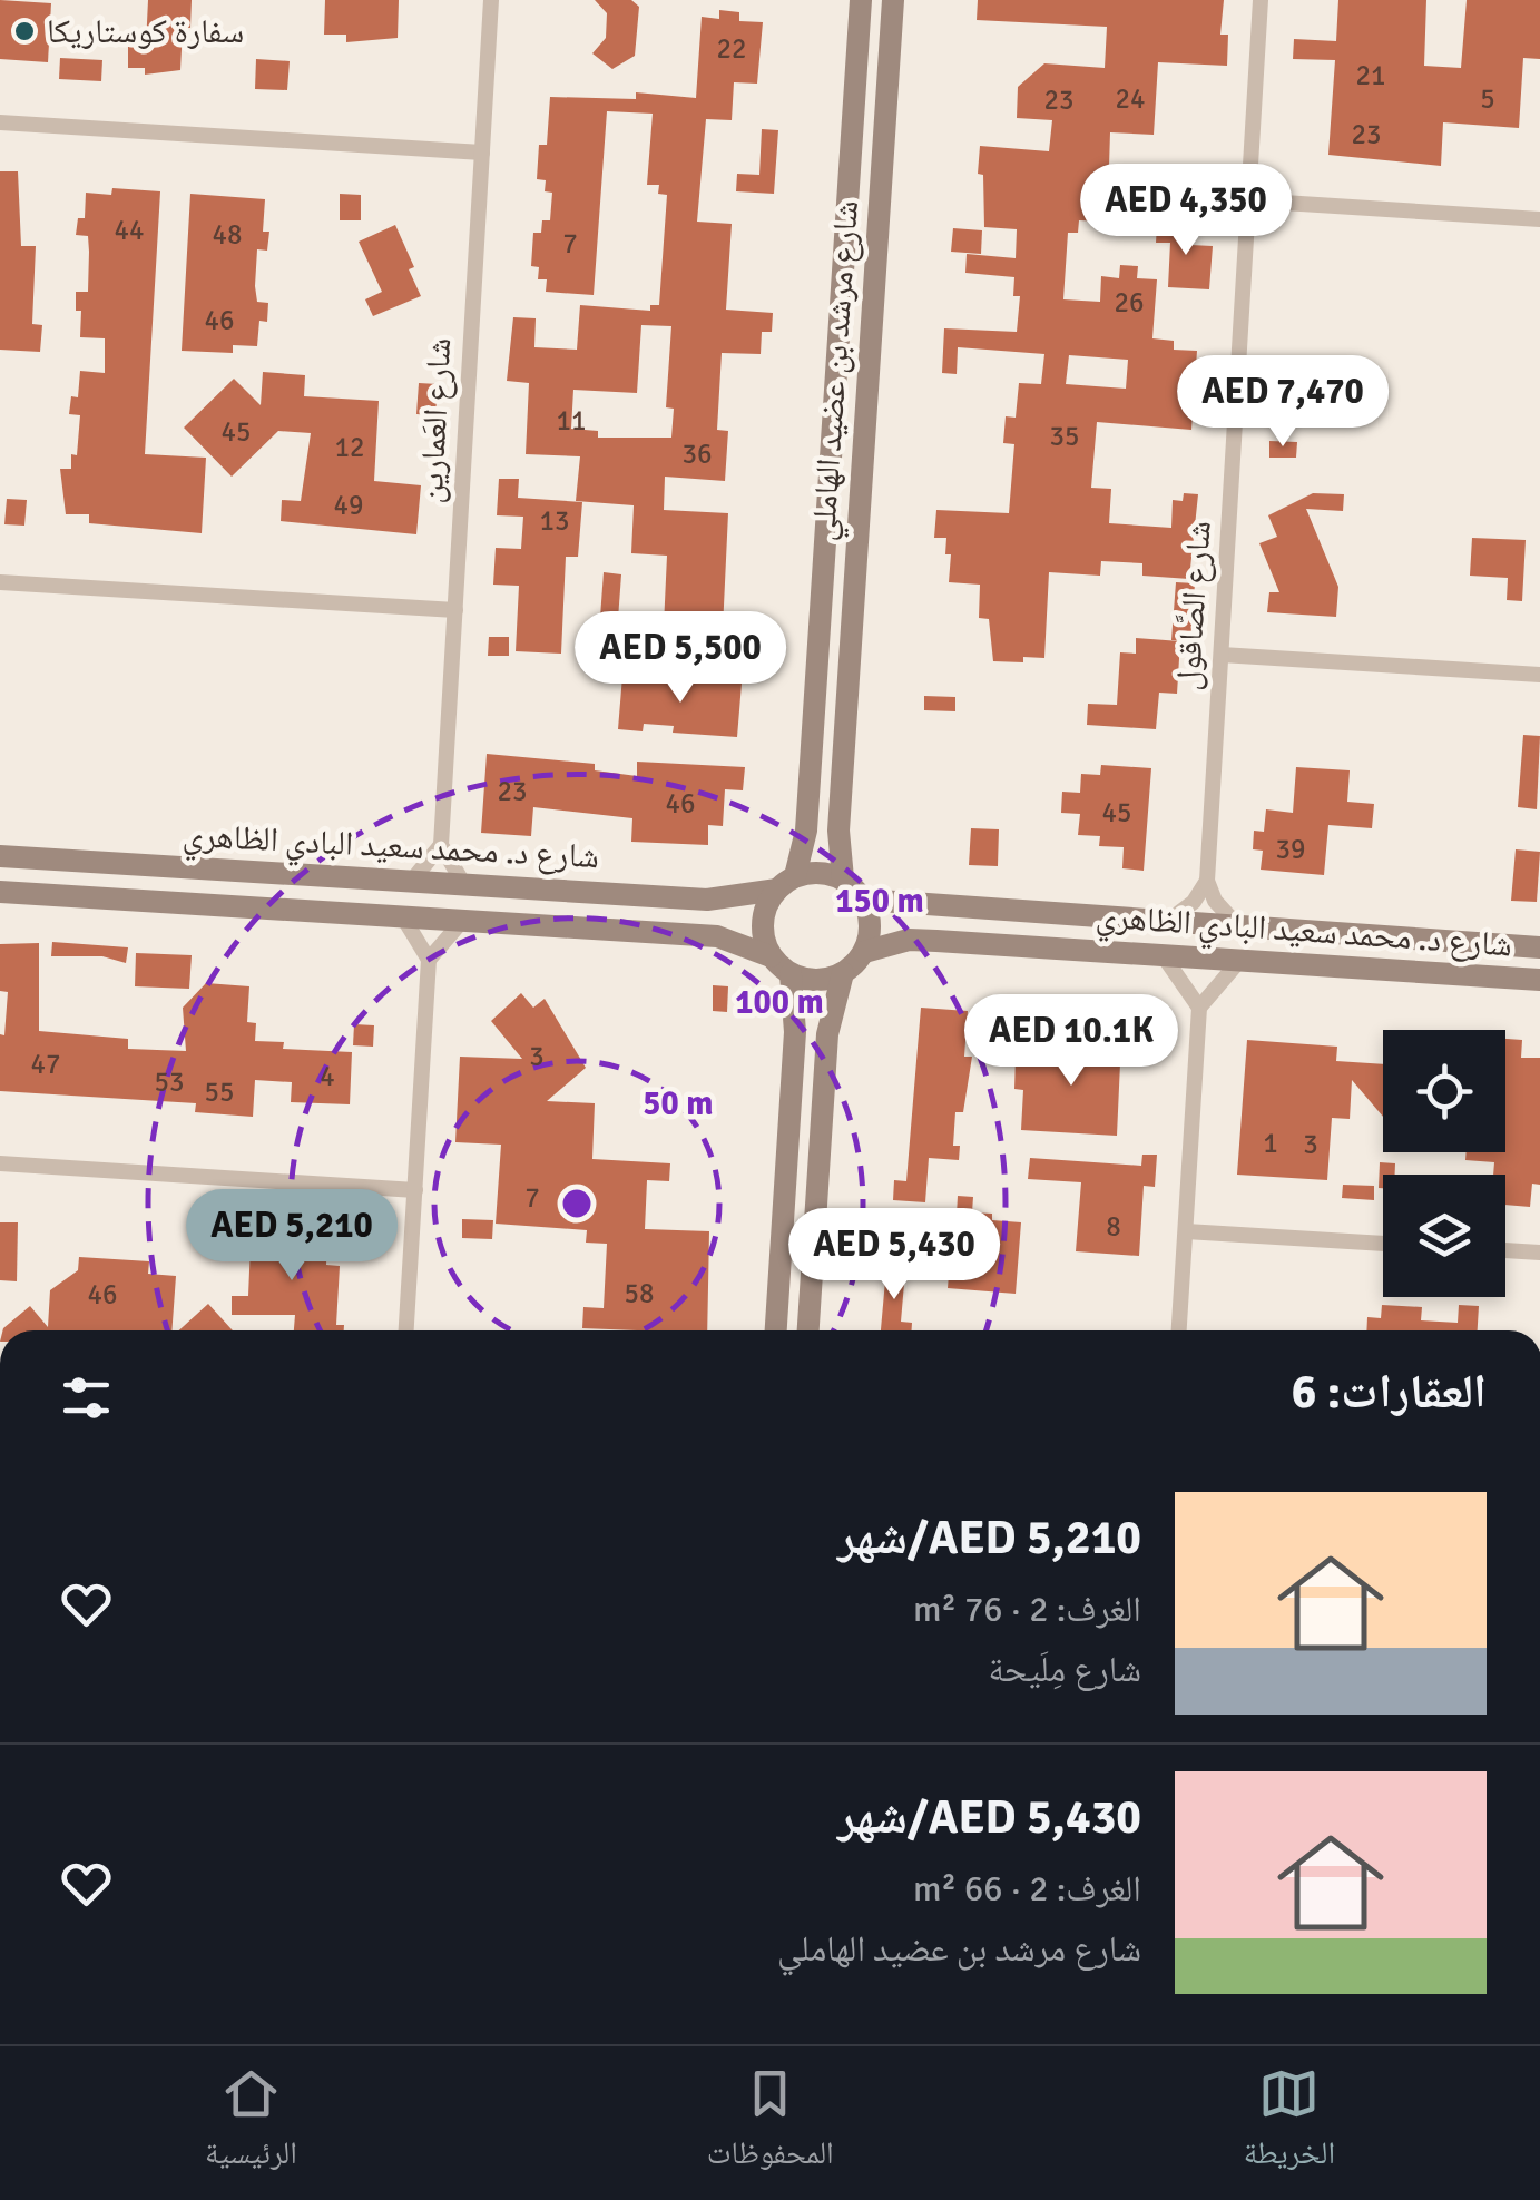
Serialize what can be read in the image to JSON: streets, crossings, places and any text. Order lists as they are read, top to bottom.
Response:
{
  "streets": {
    "street": [
      "شارع مرشد بن عضيد الهاملي",
      "شارع العَمارين",
      "شارع الصَّاقول",
      "شارع د. محمد سعيد البادي الظاهري"
    ]
  },
  "crossings": [
    ["شارع مرشد بن عضيد الهاملي", "شارع د. محمد سعيد البادي الظاهري"]
  ],
  "places": ["سفارة كوستاريكا"],
  "house_numbers": [
    "22",
    "21",
    "24",
    "5",
    "23",
    "23",
    "44",
    "48",
    "7",
    "26",
    "46",
    "11",
    "45",
    "35",
    "12",
    "36",
    "49",
    "13",
    "23",
    "46",
    "45",
    "39",
    "3",
    "47",
    "4",
    "53",
    "55",
    "1",
    "3",
    "7",
    "8",
    "58",
    "46"
  ],
  "page": {
    "price": [
      "AED 4,350",
      "AED 7,470",
      "AED 5,500",
      "AED 10.1K",
      "AED 5,210",
      "AED 5,430"
    ],
    "heading": "العقارات: 6",
    "list": [
      {
        "name": "AED 5,210/شهر",
        "note": "الغرف: 2 · 76 m² · شارع مِلَيحة"
      },
      {
        "name": "AED 5,430/شهر",
        "note": "الغرف: 2 · 66 m² · شارع مرشد بن عضيد الهاملي"
      }
    ],
    "tabs": ["الخريطة", "المحفوظات", "الرئيسية"]
  },
  "rings": ["150 m", "100 m", "50 m"]
}
